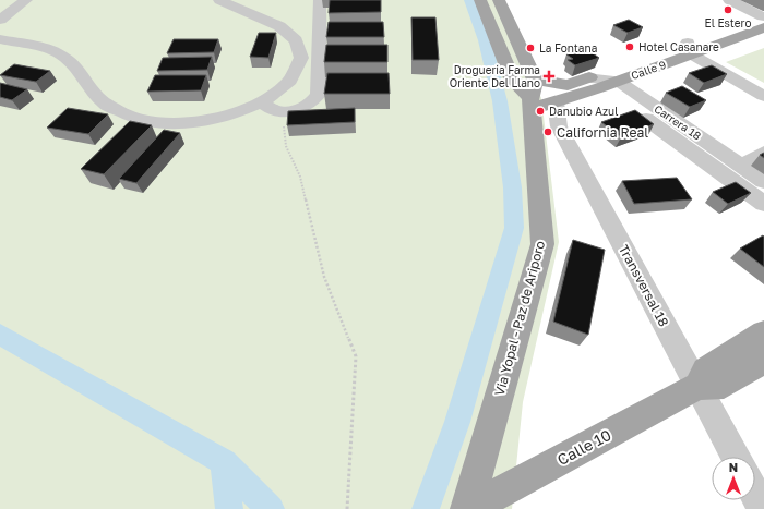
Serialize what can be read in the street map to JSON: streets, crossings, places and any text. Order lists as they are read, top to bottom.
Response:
{
  "streets": {
    "main road": ["Calle 9", "Via Yopal - Paz de Ariporo", "Calle 10"],
    "street": ["Carrera 18", "Transversal 18"]
  },
  "crossings": [
    ["Calle 9", "Carrera 18"],
    ["Calle 9", "Transversal 18"],
    ["Calle 9", "Via Yopal - Paz de Ariporo"],
    ["Transversal 18", "Calle 10"],
    ["Via Yopal - Paz de Ariporo", "Calle 10"]
  ],
  "places": {
    "other": [
      "El Estero",
      "Hotel Casanare",
      "La Fontana",
      "Danubio Azul",
      "California Real"
    ],
    "health": ["Drogueria Farma Oriente Del Llano"]
  },
  "north": "top"
}
